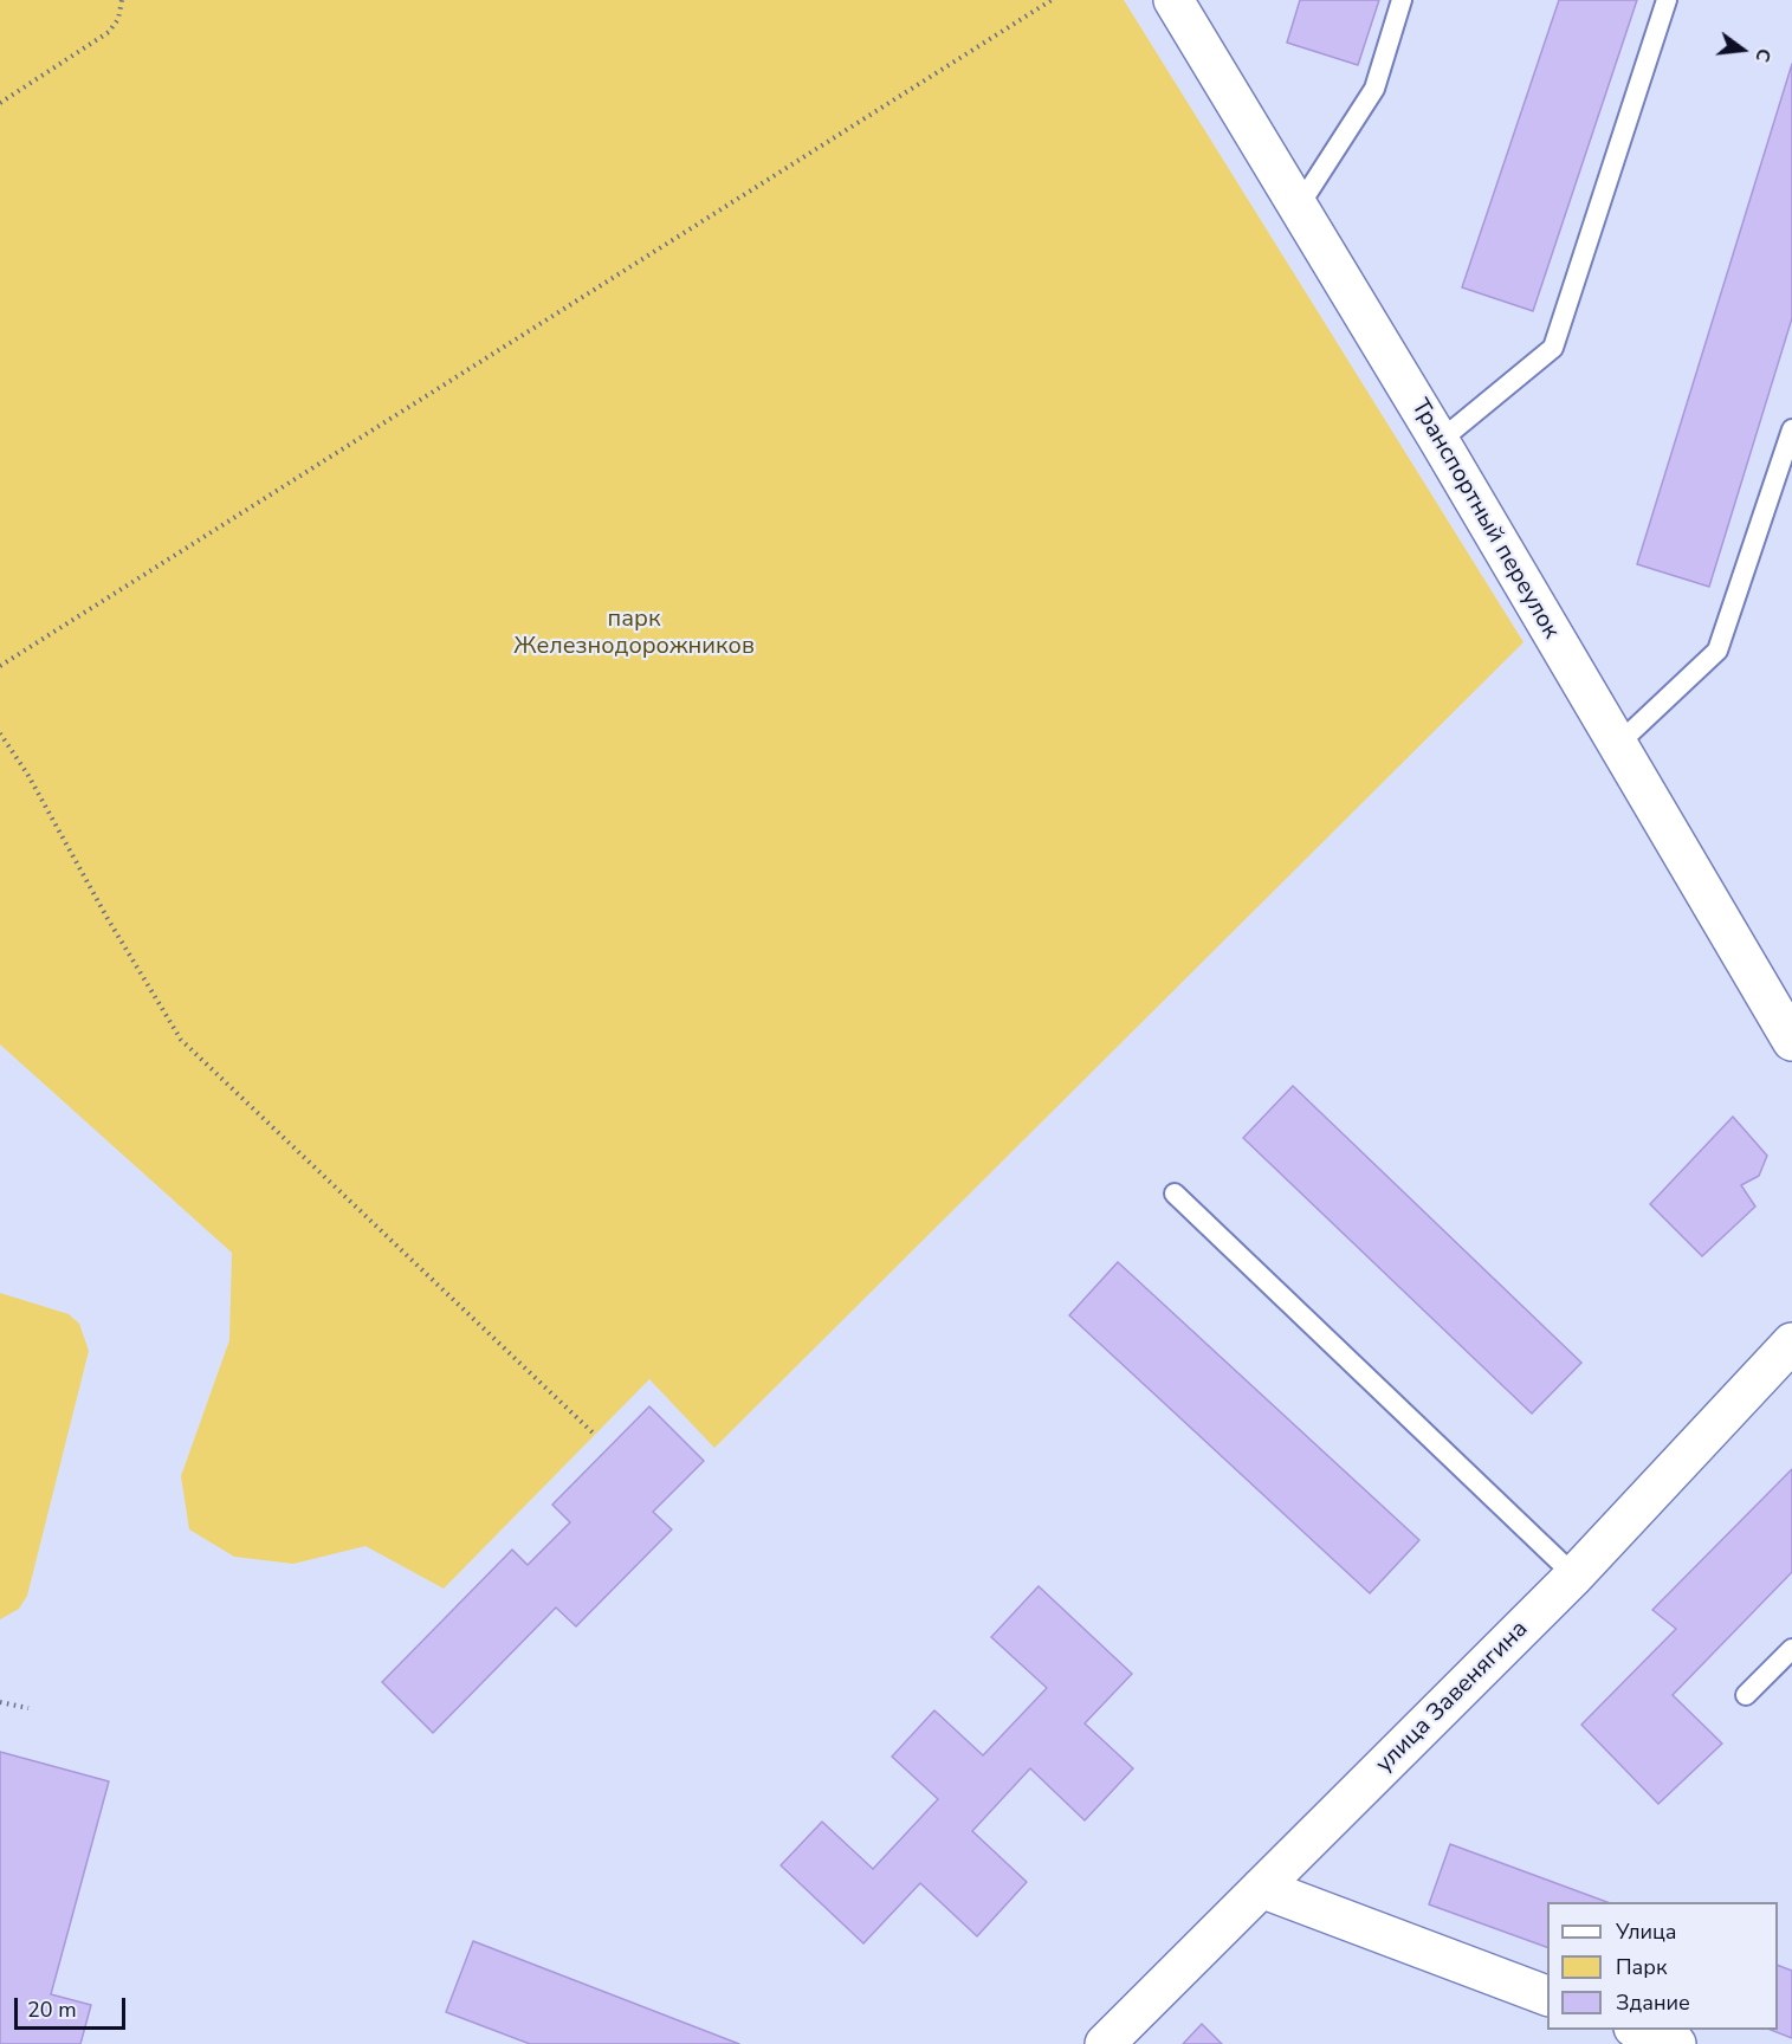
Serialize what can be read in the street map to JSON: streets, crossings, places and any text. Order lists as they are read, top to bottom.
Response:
{
  "streets": {
    "street": ["Транспортный переулок", "улица Завенягина"]
  },
  "parks": ["парк Железнодорожников"],
  "legend": ["Улица", "Парк", "Здание"],
  "scale_bar": "20 m",
  "north": "right"
}
